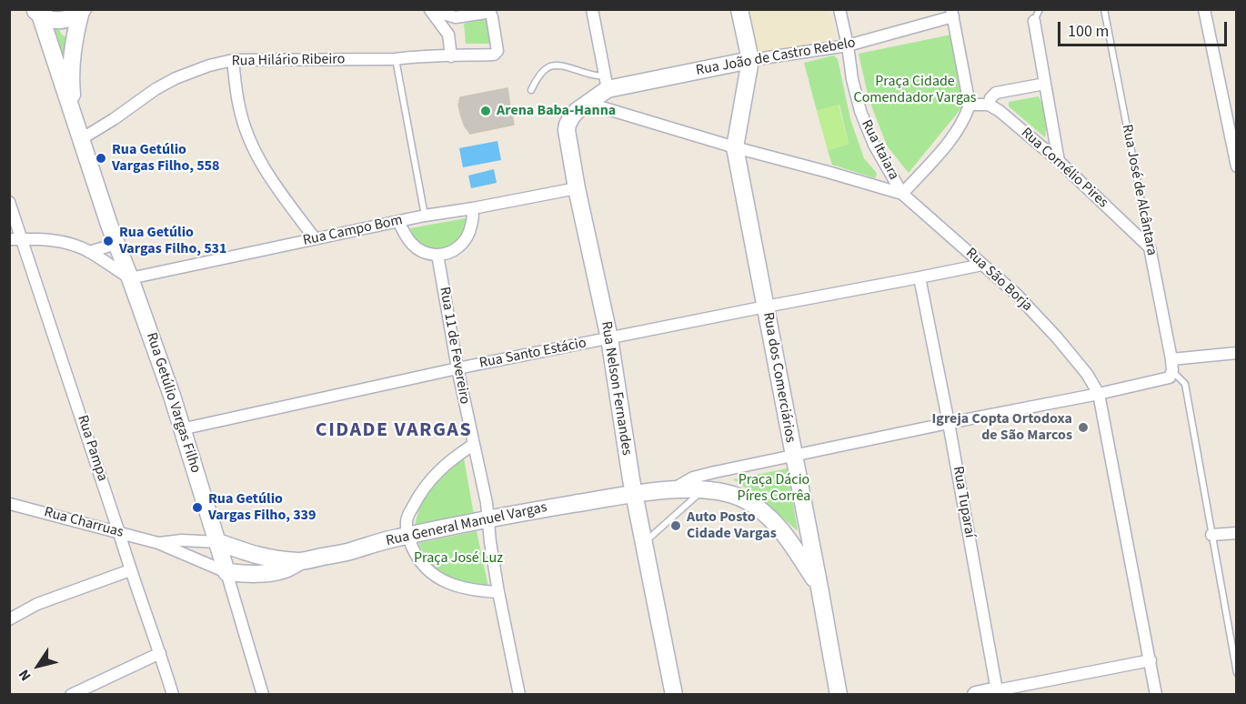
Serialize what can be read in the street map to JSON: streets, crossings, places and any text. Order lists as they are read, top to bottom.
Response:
{
  "streets": {
    "street": [
      "Rua João de Castro Rebelo",
      "Rua Hilário Ribeiro",
      "Rua Itaiara",
      "Rua Cornélio Pires",
      "Rua José de Alcântara",
      "Rua Campo Bom",
      "Rua São Borja",
      "Rua 11 de Fevereiro",
      "Rua Santo Estácio",
      "Rua dos Comerciários",
      "Rua Nelson Fernandes",
      "Rua Getúlio Vargas Filho",
      "Rua Pampa",
      "Rua Tuparaí",
      "Rua Charruas",
      "Rua General Manuel Vargas"
    ]
  },
  "crossings": [
    ["Rua João de Castro Rebelo", "Rua Itaiara"],
    ["Rua João de Castro Rebelo", "Rua São Borja"],
    ["Rua João de Castro Rebelo", "Rua dos Comerciários"],
    ["Rua João de Castro Rebelo", "Rua Nelson Fernandes"],
    ["Rua Hilário Ribeiro", "Rua Getúlio Vargas Filho"],
    ["Rua Itaiara", "Rua São Borja"],
    ["Rua Cornélio Pires", "Rua José de Alcântara"],
    ["Rua Campo Bom", "Rua Nelson Fernandes"],
    ["Rua Campo Bom", "Rua Getúlio Vargas Filho"],
    ["Rua São Borja", "Rua Santo Estácio"],
    ["Rua São Borja", "Rua dos Comerciários"],
    ["Rua São Borja", "Rua Nelson Fernandes"],
    ["Rua 11 de Fevereiro", "Rua Santo Estácio"],
    ["Rua 11 de Fevereiro", "Rua General Manuel Vargas"],
    ["Rua Santo Estácio", "Rua dos Comerciários"],
    ["Rua Santo Estácio", "Rua Nelson Fernandes"],
    ["Rua Santo Estácio", "Rua Getúlio Vargas Filho"],
    ["Rua Santo Estácio", "Rua Tuparaí"],
    ["Rua Nelson Fernandes", "Rua General Manuel Vargas"],
    ["Rua Getúlio Vargas Filho", "Rua Charruas"],
    ["Rua Getúlio Vargas Filho", "Rua General Manuel Vargas"],
    ["Rua Pampa", "Rua Charruas"],
    ["Rua Charruas", "Rua General Manuel Vargas"]
  ],
  "districts": ["CIDADE VARGAS"],
  "parks": ["Praça Cidade Comendador Vargas", "Praça Dácio Píres Corrêa", "Praça José Luz"],
  "places": [
    "Arena Baba-Hanna",
    "Rua Getúlio Vargas Filho, 558",
    "Rua Getúlio Vargas Filho, 531",
    "Igreja Copta Ortodoxa de São Marcos",
    "Rua Getúlio Vargas Filho, 339",
    "Auto Posto Cidade Vargas"
  ],
  "scale_bar": "100 m",
  "north": "bottom left"
}
